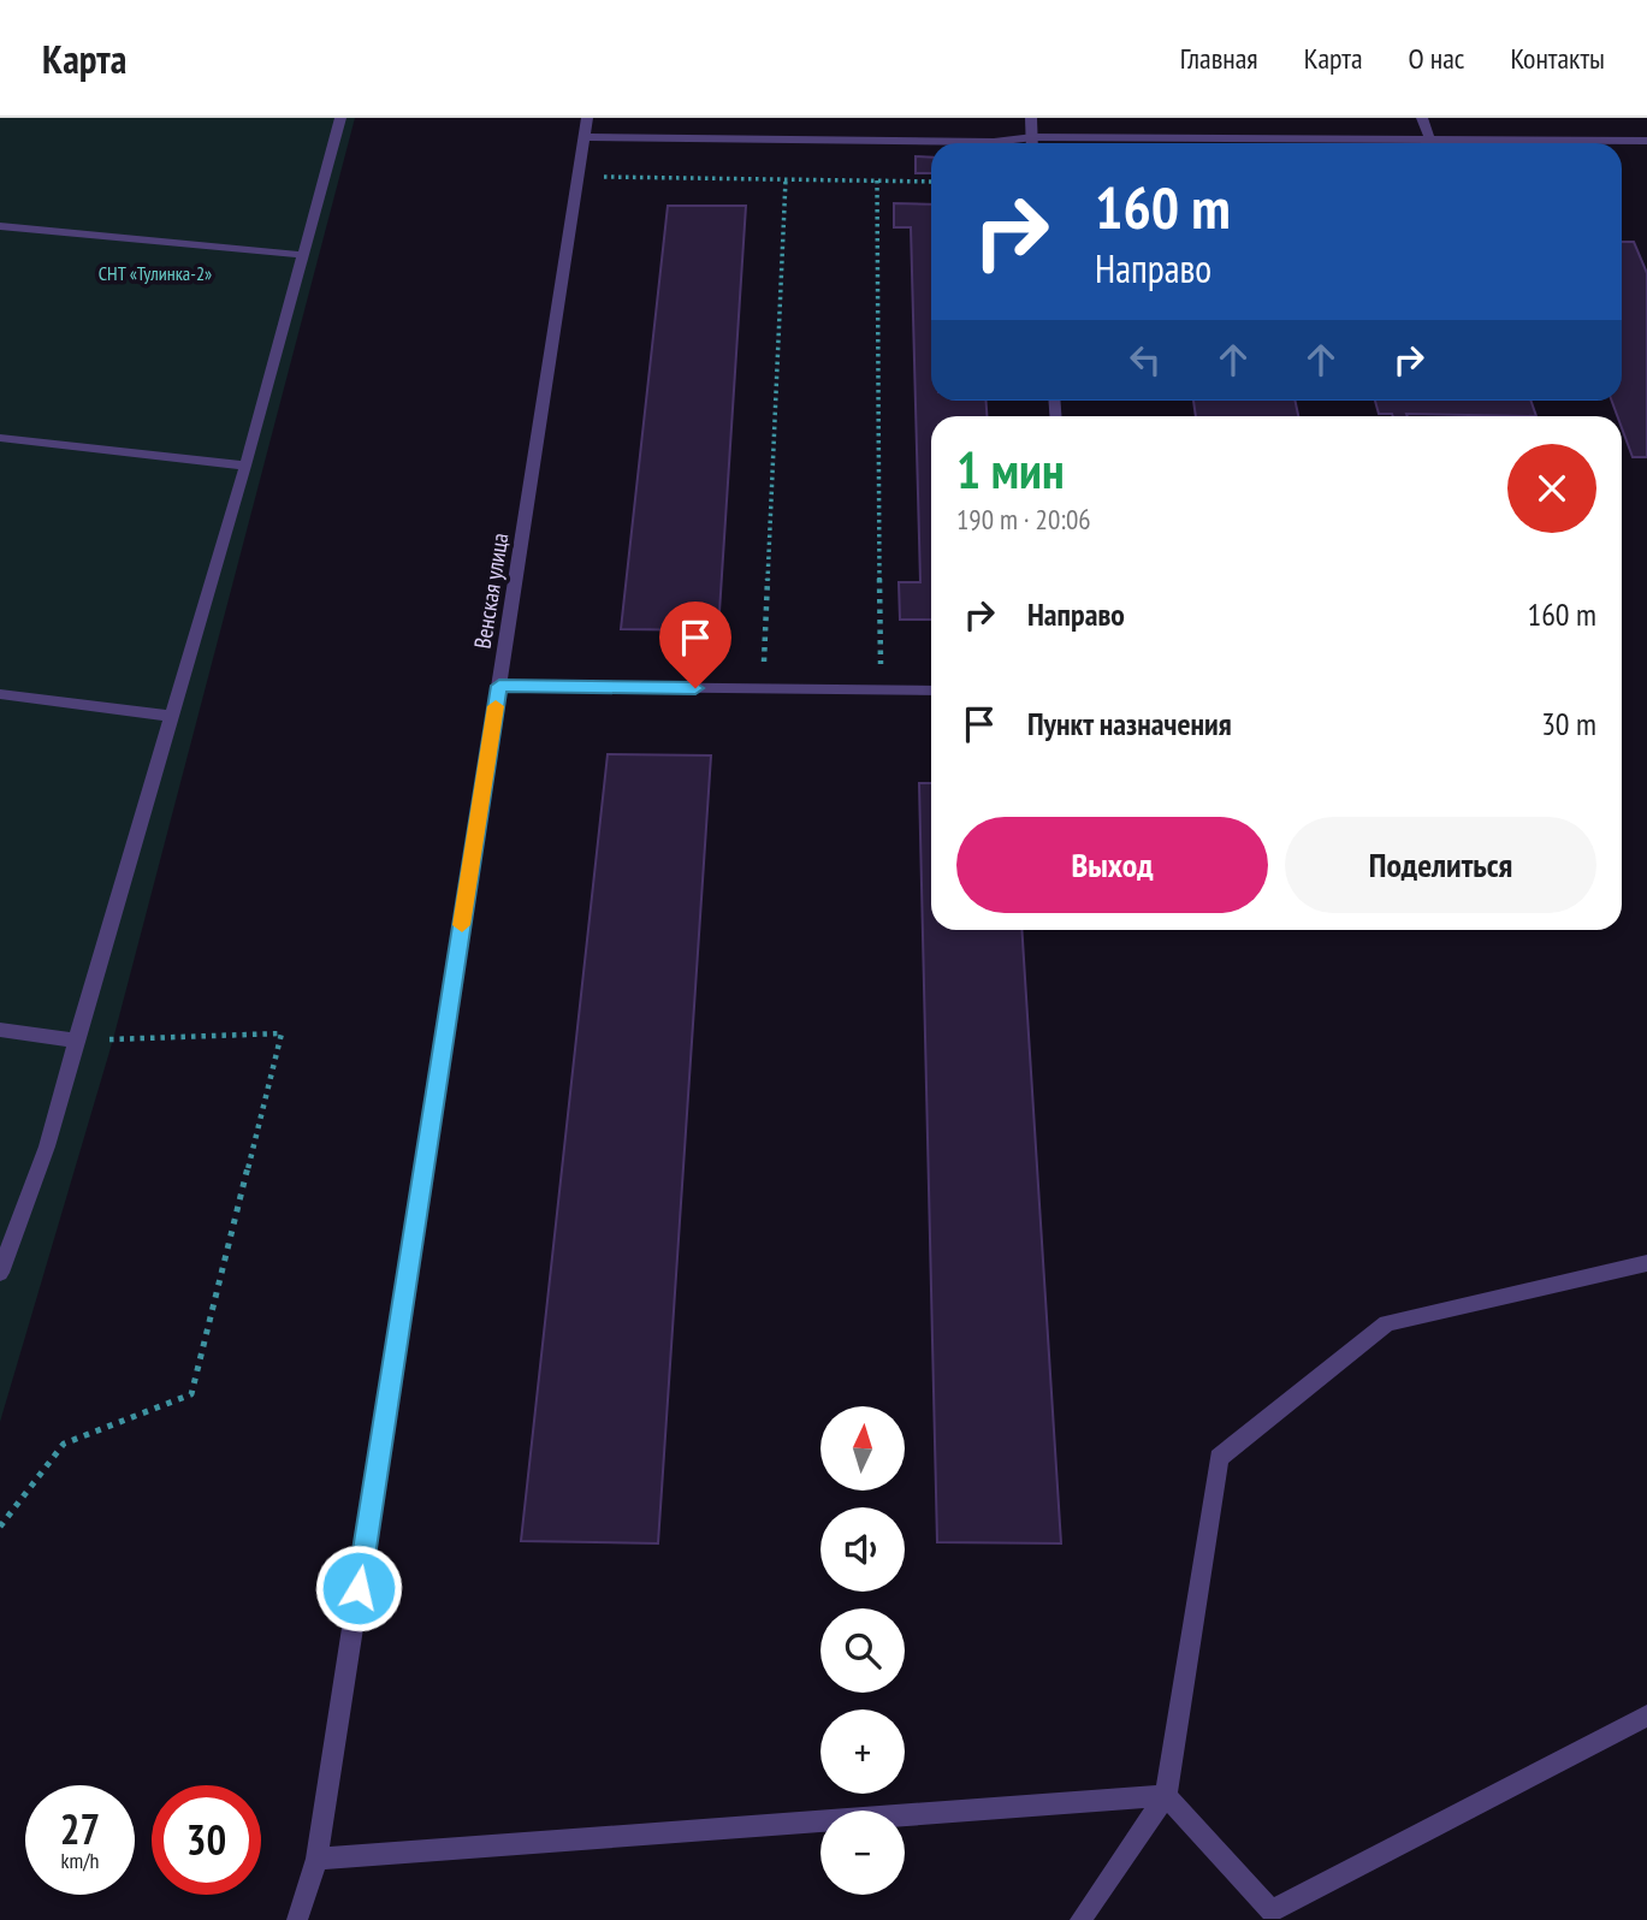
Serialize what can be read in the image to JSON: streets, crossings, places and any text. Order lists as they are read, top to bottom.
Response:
{
  "streets": {
    "street": ["Венская улица"]
  },
  "parks": ["СНТ «Тулинка-2»"],
  "north": "top",
  "page": {
    "header": "Карта",
    "nav": [
      "Главная",
      "Карта",
      "О нас",
      "Контакты"
    ],
    "turn": ["160 m", "Направо"],
    "heading": ["1 мин", "190 m · 20:06"],
    "list": [
      {
        "name": "Направо",
        "value": "160 m"
      },
      {
        "name": "Пункт назначения",
        "value": "30 m"
      }
    ],
    "buttons": ["Выход", "Поделиться"],
    "map_buttons": ["+", "−"],
    "speed": "27 km/h",
    "limit": "30"
  }
}
